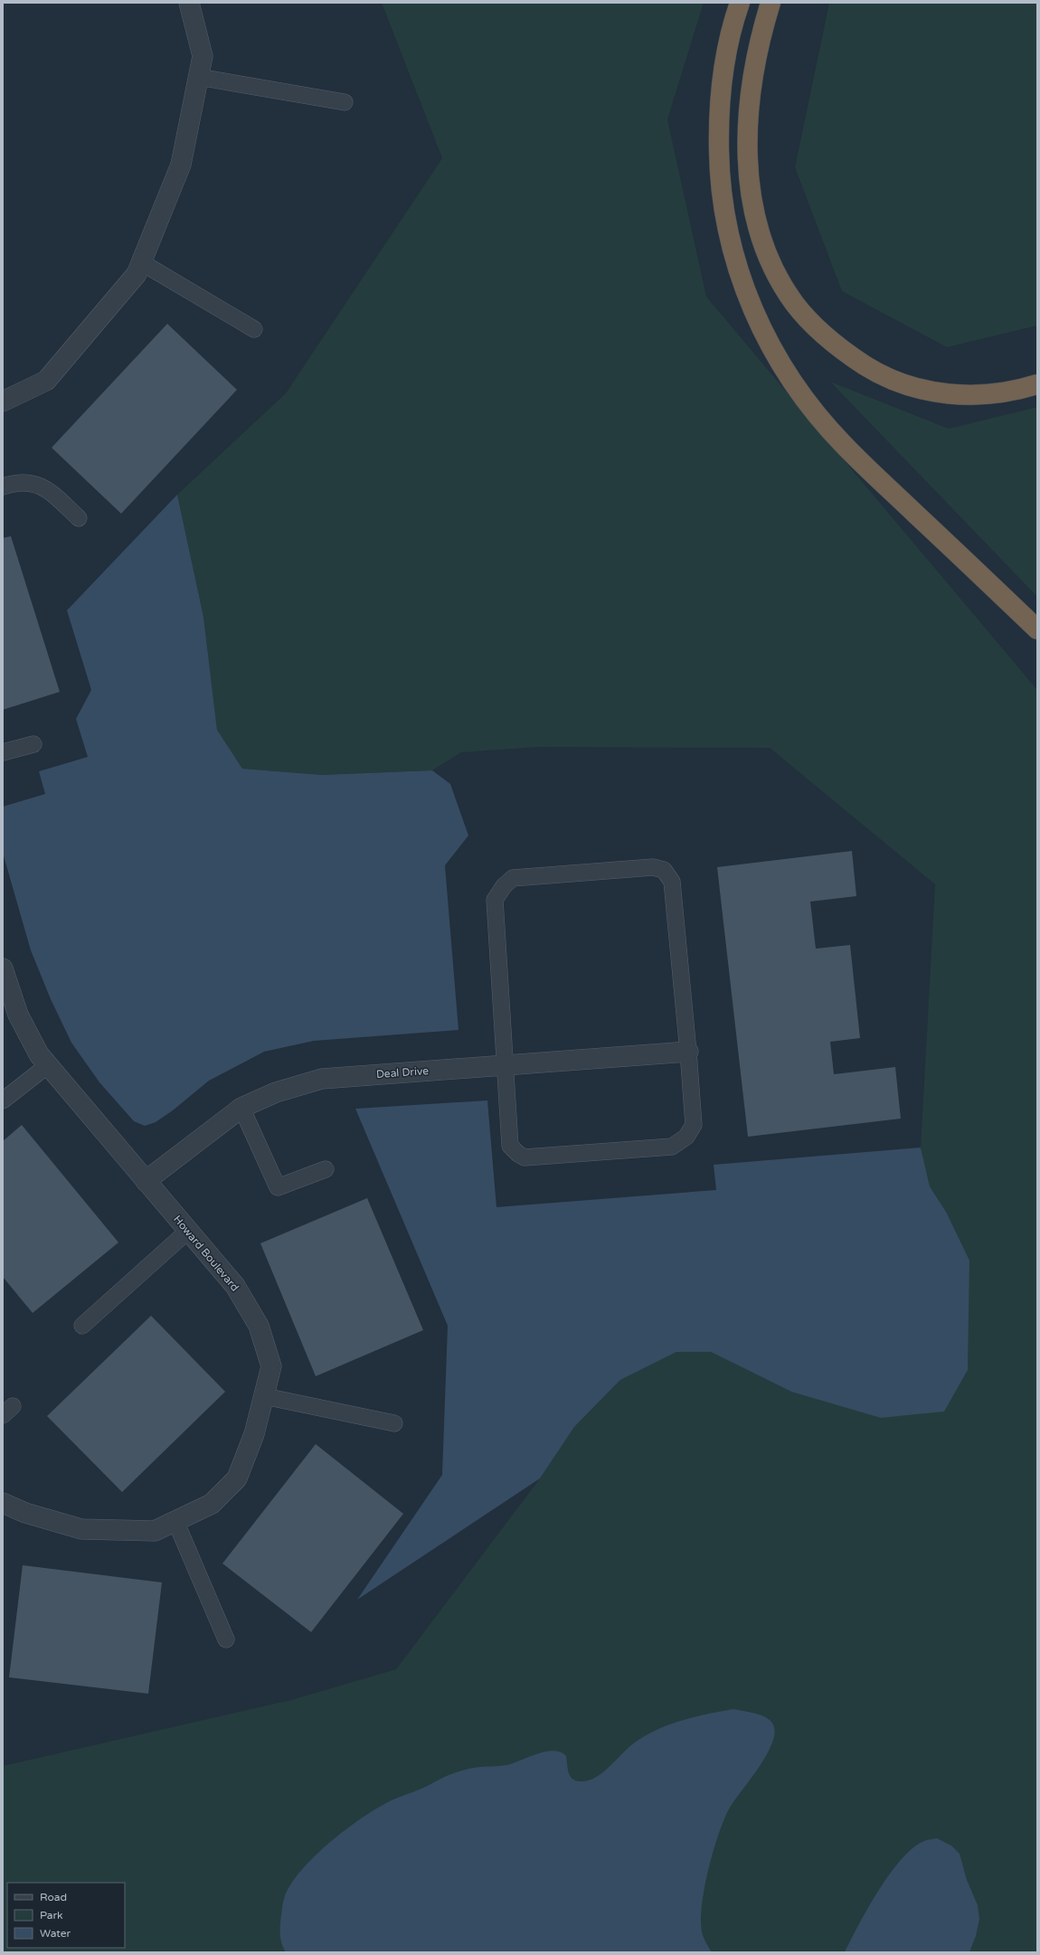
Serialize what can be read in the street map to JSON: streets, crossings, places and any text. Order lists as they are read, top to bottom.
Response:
{
  "streets": {
    "street": ["Deal Drive", "Howard Boulevard"]
  },
  "crossings": [
    ["Deal Drive", "Howard Boulevard"]
  ],
  "legend": ["Road", "Park", "Water"]
}
